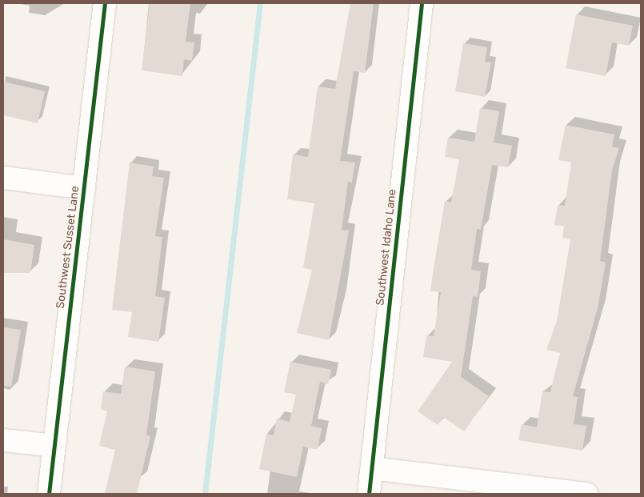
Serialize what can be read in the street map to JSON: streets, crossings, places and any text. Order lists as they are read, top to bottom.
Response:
{
  "streets": {
    "street": ["Southwest Susset Lane", "Southwest Idaho Lane"]
  }
}
